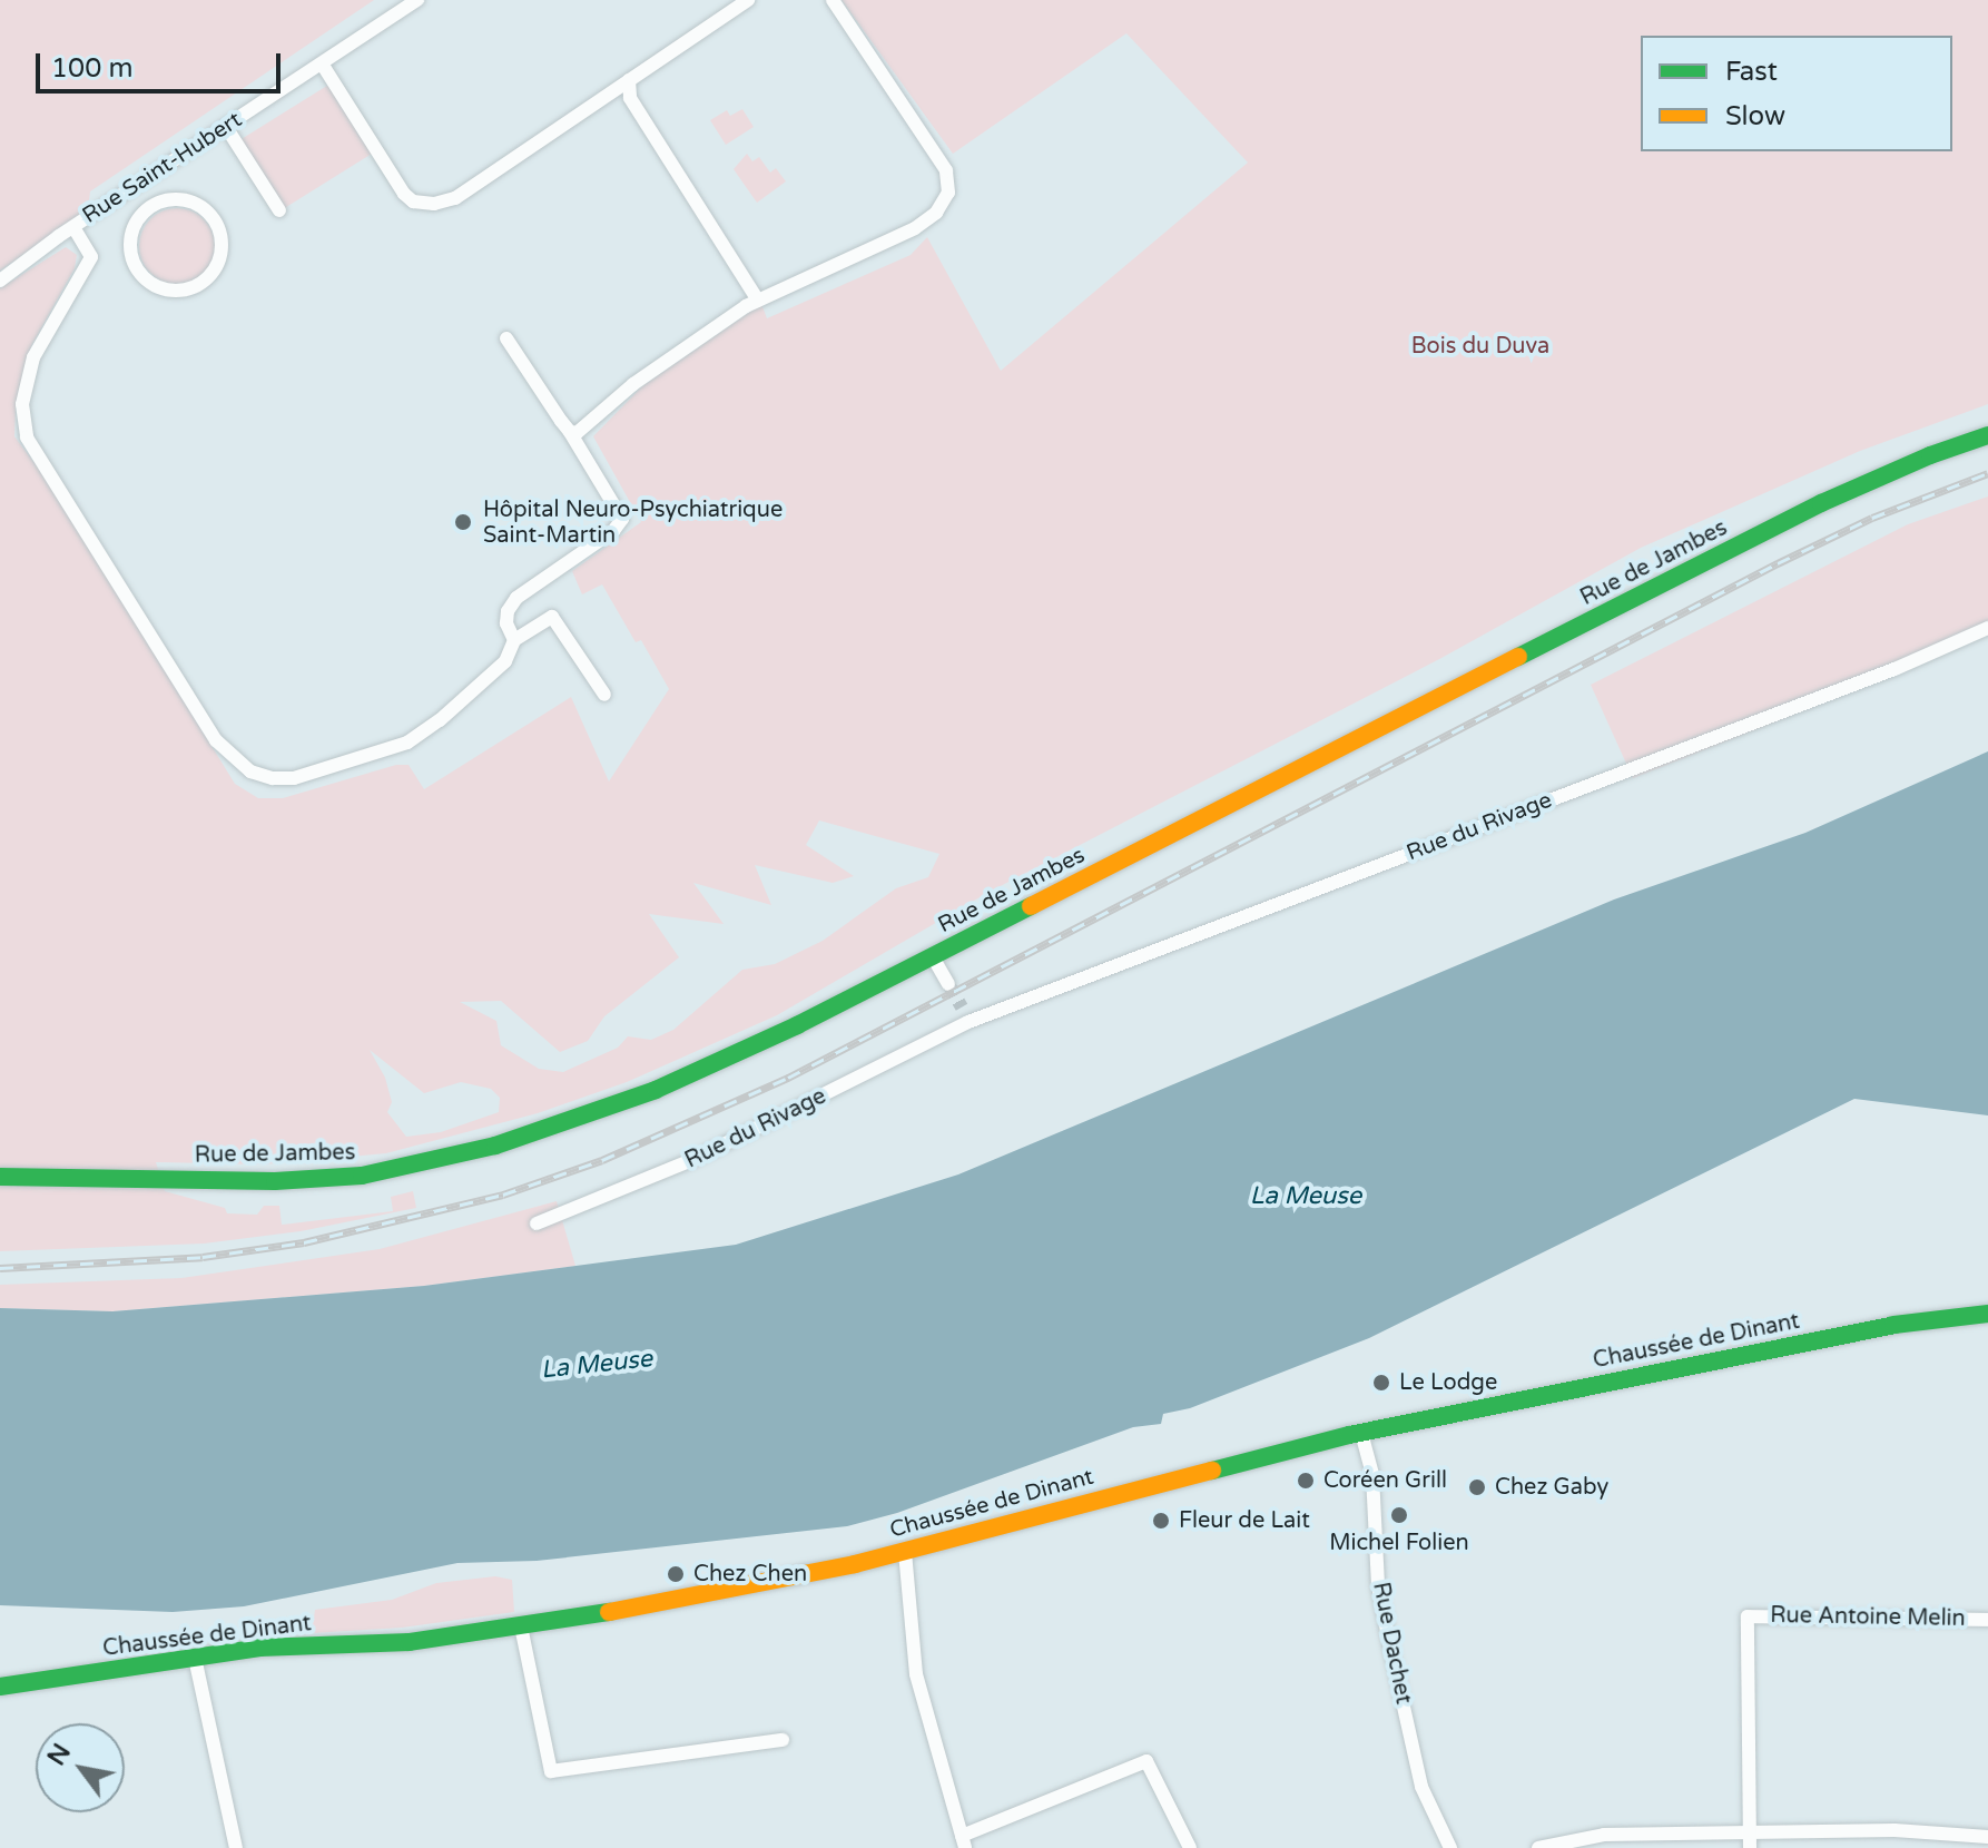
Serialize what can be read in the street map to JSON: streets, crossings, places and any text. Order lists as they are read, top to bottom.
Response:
{
  "streets": {
    "main road": ["Rue de Jambes", "Chaussée de Dinant"],
    "street": [
      "Rue Saint-Hubert",
      "Rue du Rivage",
      "Rue Antoine Melin",
      "Rue Dachet"
    ]
  },
  "crossings": [
    ["Chaussée de Dinant", "Rue Dachet"]
  ],
  "water": ["La Meuse"],
  "parks": ["Bois du Duva"],
  "places": [
    "Hôpital Neuro-Psychiatrique Saint-Martin",
    "Le Lodge",
    "Coréen Grill",
    "Chez Gaby",
    "Michel Folien",
    "Fleur de Lait",
    "Chez Chen"
  ],
  "legend": ["Fast", "Slow"],
  "scale_bar": "100 m",
  "north": "top left"
}
